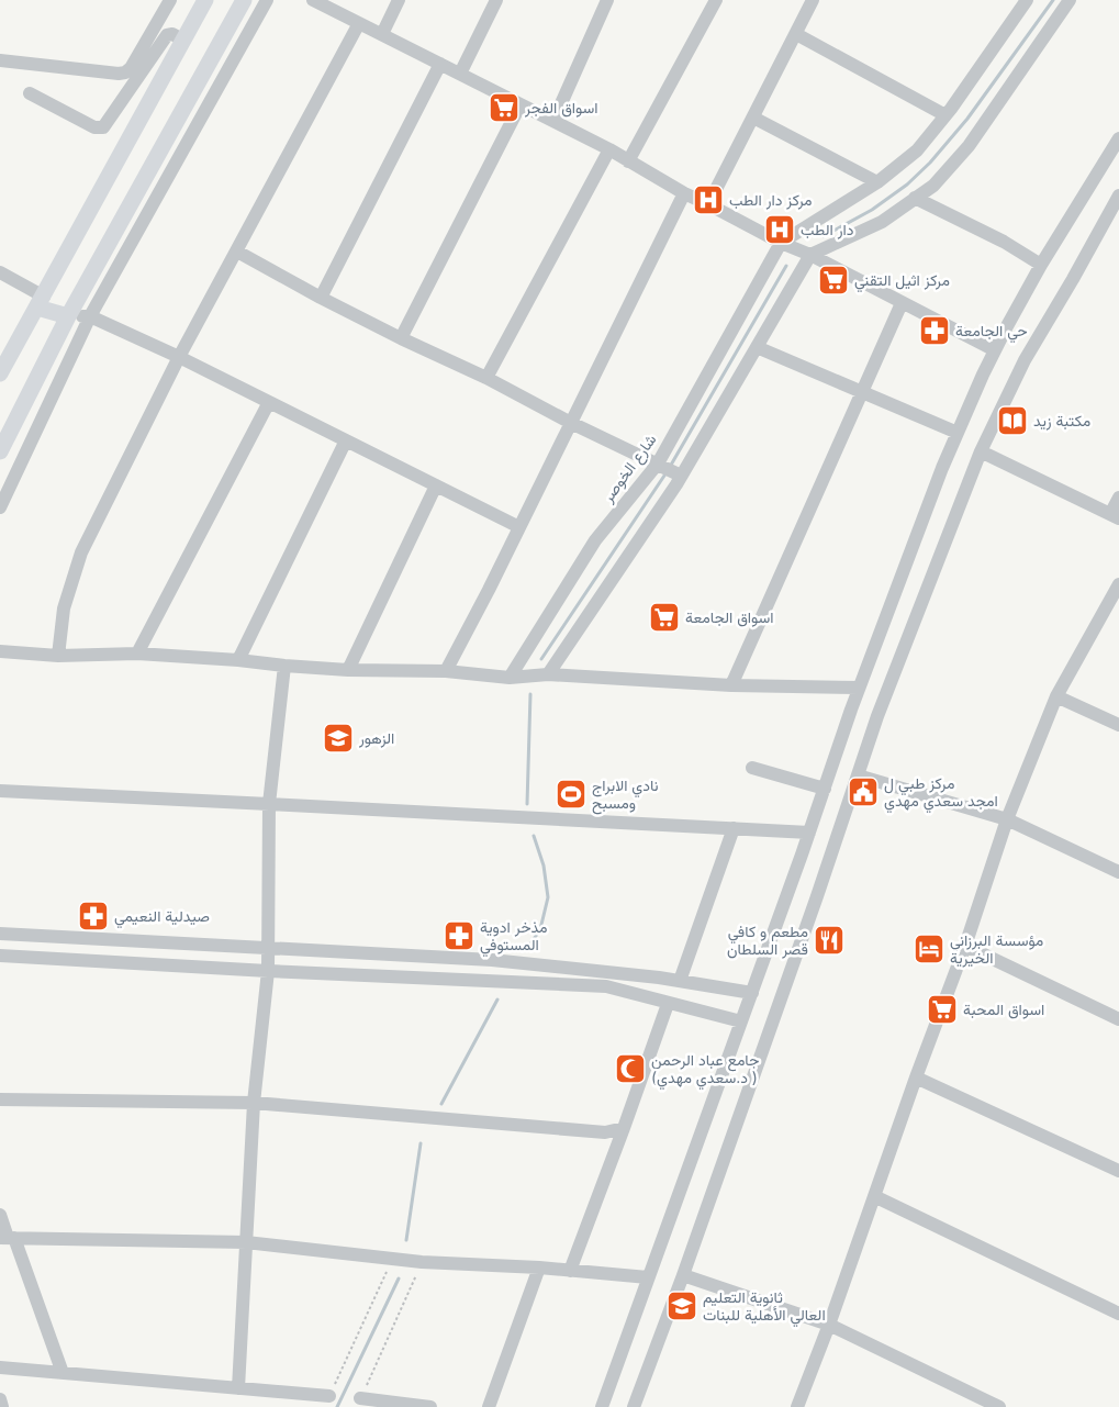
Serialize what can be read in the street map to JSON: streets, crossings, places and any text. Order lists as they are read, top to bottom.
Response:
{
  "streets": {
    "street": ["شارع الخوصر"]
  },
  "places": {
    "supermarket": [
      "اسواق الفجر",
      "مركز اثيل التقني",
      "اسواق الجامعة",
      "اسواق المحبة"
    ],
    "hospital": ["مركز دار الطب", "دار الطب"],
    "pharmacy": ["حي الجامعة", "صيدلية النعيمي", "مذخر ادویة المستوفي"],
    "library": ["مكتبة زيد"],
    "school or university": ["الزهور", "ثانوية التعليم العالي الأهلية للبنات"],
    "public building": ["مركز طبي ل امجد سعدي مهدي"],
    "sports": ["نادي الابراج ومسبح"],
    "restaurant": ["مطعم و كافي قصر السلطان"],
    "hotel": ["مؤسسة البرزاني الخيرية"],
    "mosque": ["جامع عباد الرحمن (د.سعدي مهدي )"]
  }
}
